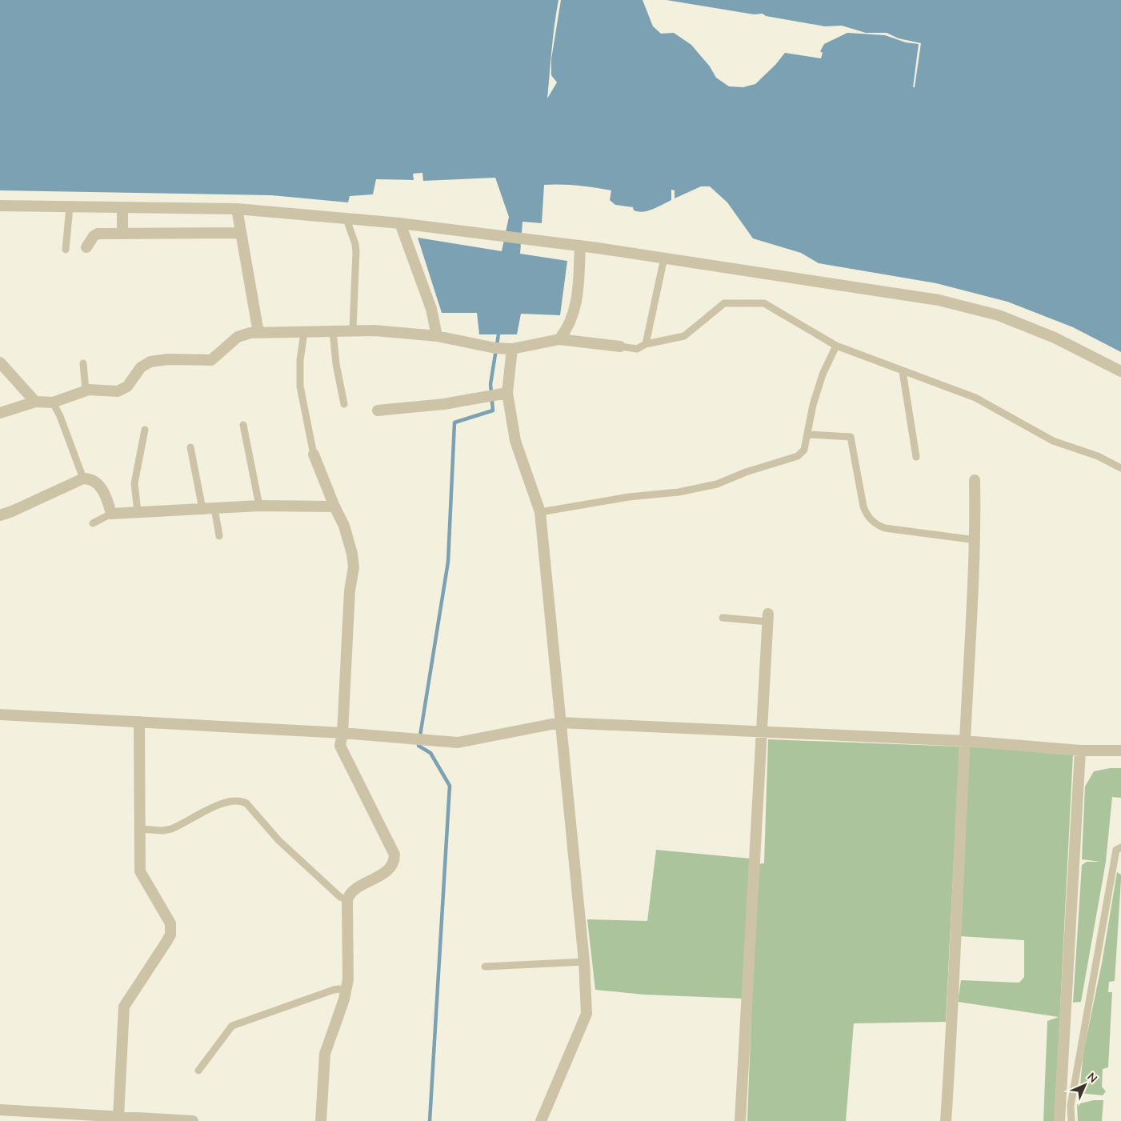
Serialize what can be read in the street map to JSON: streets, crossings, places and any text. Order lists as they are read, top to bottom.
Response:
{
  "north": "top right"
}
